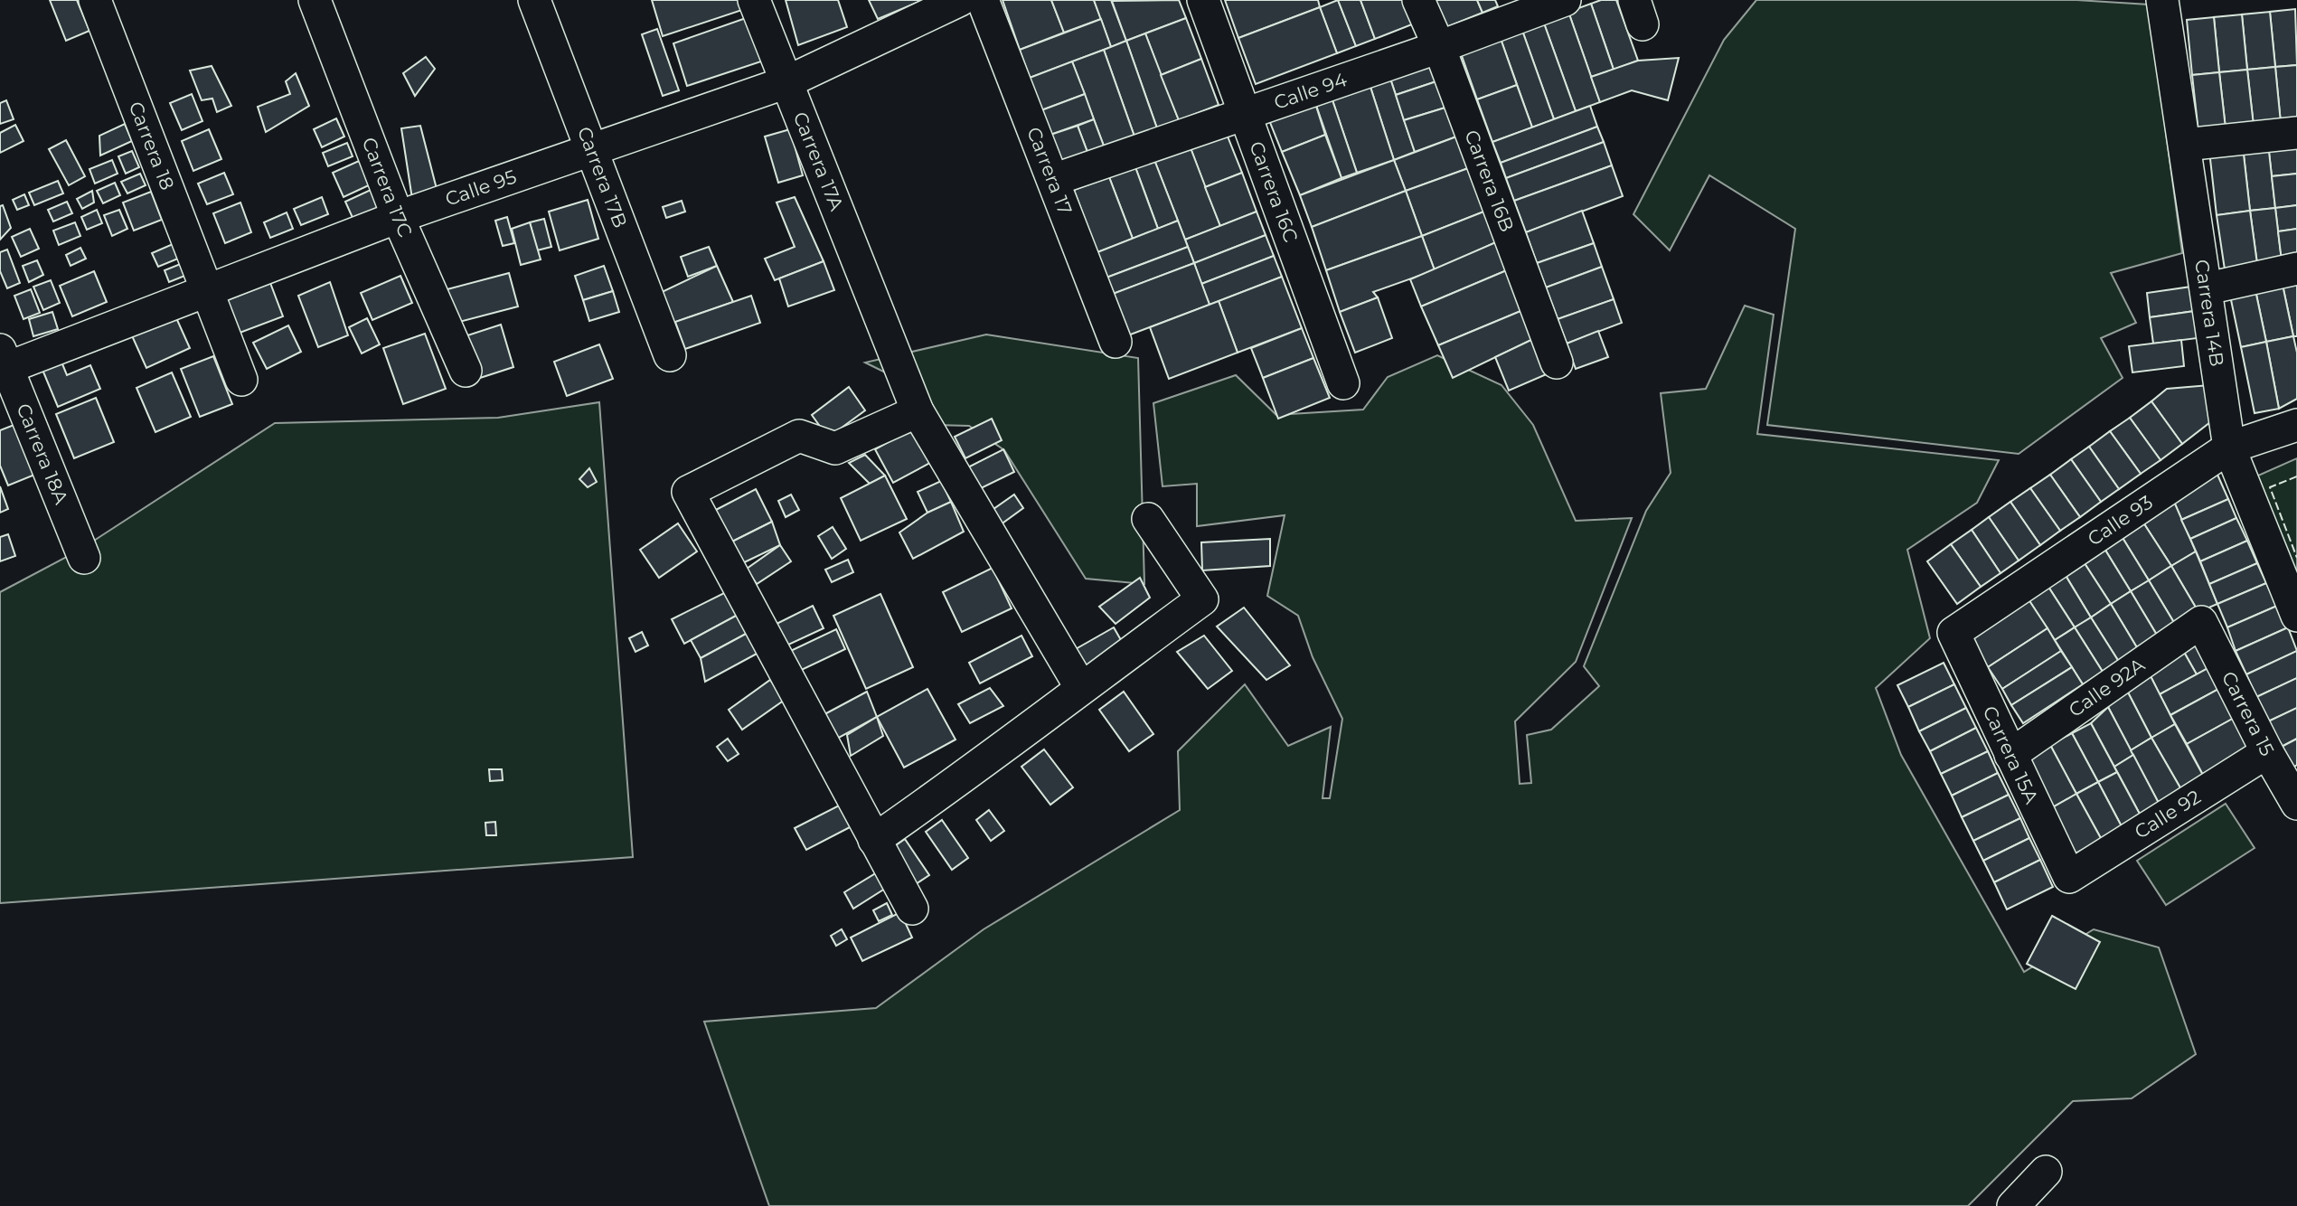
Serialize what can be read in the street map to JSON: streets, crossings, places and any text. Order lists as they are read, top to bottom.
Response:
{
  "streets": {
    "street": [
      "Calle 94",
      "Carrera 18",
      "Carrera 17A",
      "Carrera 17",
      "Carrera 17B",
      "Carrera 16B",
      "Carrera 17C",
      "Calle 95",
      "Carrera 16C",
      "Carrera 14B",
      "Carrera 18A",
      "Calle 93",
      "Calle 92A",
      "Carrera 15",
      "Carrera 15A",
      "Calle 92"
    ]
  },
  "crossings": [
    ["Calle 94", "Carrera 17"],
    ["Calle 94", "Carrera 16B"],
    ["Calle 94", "Carrera 16C"],
    ["Carrera 18", "Calle 95"],
    ["Carrera 17A", "Calle 95"],
    ["Carrera 17B", "Calle 95"],
    ["Carrera 17C", "Calle 95"],
    ["Calle 95", "Carrera 18A"],
    ["Carrera 14B", "Calle 93"],
    ["Calle 93", "Carrera 15A"],
    ["Calle 92A", "Carrera 15"],
    ["Calle 92A", "Carrera 15A"],
    ["Carrera 15", "Calle 92"],
    ["Carrera 15A", "Calle 92"]
  ]
}
